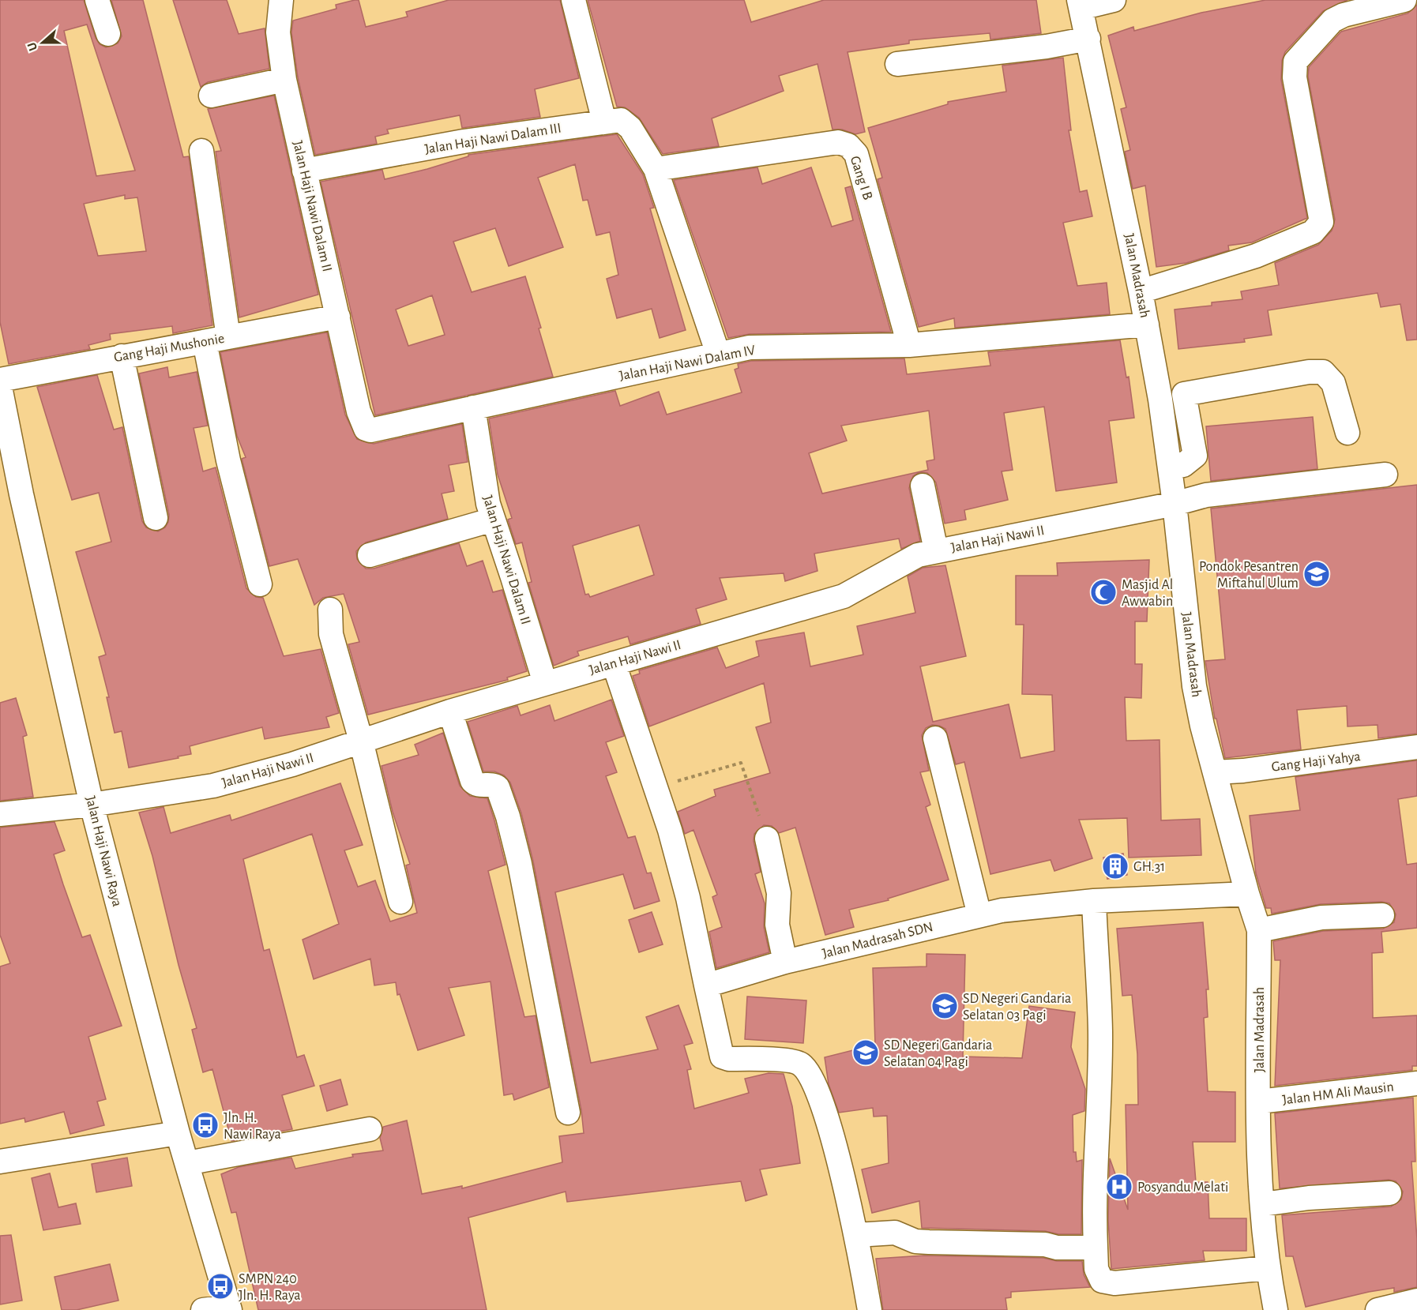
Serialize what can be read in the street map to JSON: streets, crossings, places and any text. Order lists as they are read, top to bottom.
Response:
{
  "streets": {
    "street": [
      "Jalan Haji Nawi Dalam III",
      "Gang I B",
      "Jalan Haji Nawi Dalam II",
      "Jalan Madrasah",
      "Gang Haji Mushonie",
      "Jalan Haji Nawi Dalam IV",
      "Jalan Haji Nawi II",
      "Gang Haji Yahya",
      "Jalan Haji Nawi Raya",
      "Jalan Madrasah SDN",
      "Jalan HM Ali Mausin"
    ]
  },
  "crossings": [
    ["Jalan Haji Nawi Dalam III", "Gang I B"],
    ["Jalan Haji Nawi Dalam III", "Jalan Haji Nawi Dalam II"],
    ["Gang I B", "Jalan Haji Nawi Dalam IV"],
    ["Jalan Haji Nawi Dalam II", "Gang Haji Mushonie"],
    ["Jalan Haji Nawi Dalam II", "Jalan Haji Nawi Dalam IV"],
    ["Jalan Haji Nawi Dalam II", "Jalan Haji Nawi II"],
    ["Jalan Madrasah", "Jalan Haji Nawi Dalam IV"],
    ["Jalan Madrasah", "Jalan Haji Nawi II"],
    ["Jalan Madrasah", "Gang Haji Yahya"],
    ["Jalan Madrasah", "Jalan Madrasah SDN"],
    ["Jalan Madrasah", "Jalan HM Ali Mausin"],
    ["Jalan Haji Nawi II", "Jalan Haji Nawi Raya"]
  ],
  "places": {
    "school or university": ["Pondok Pesantren Miftahul Ulum", "SD Negeri Gandaria Selatan 03 Pagi", "SD Negeri Gandaria Selatan 04 Pagi"],
    "mosque": ["Masjid Al Awwabin"],
    "building": ["GH.31"],
    "bus stop": ["Jln. H. Nawi Raya", "SMPN 240 Jln. H. Raya"],
    "hospital": ["Posyandu Melati"]
  },
  "north": "left"
}
